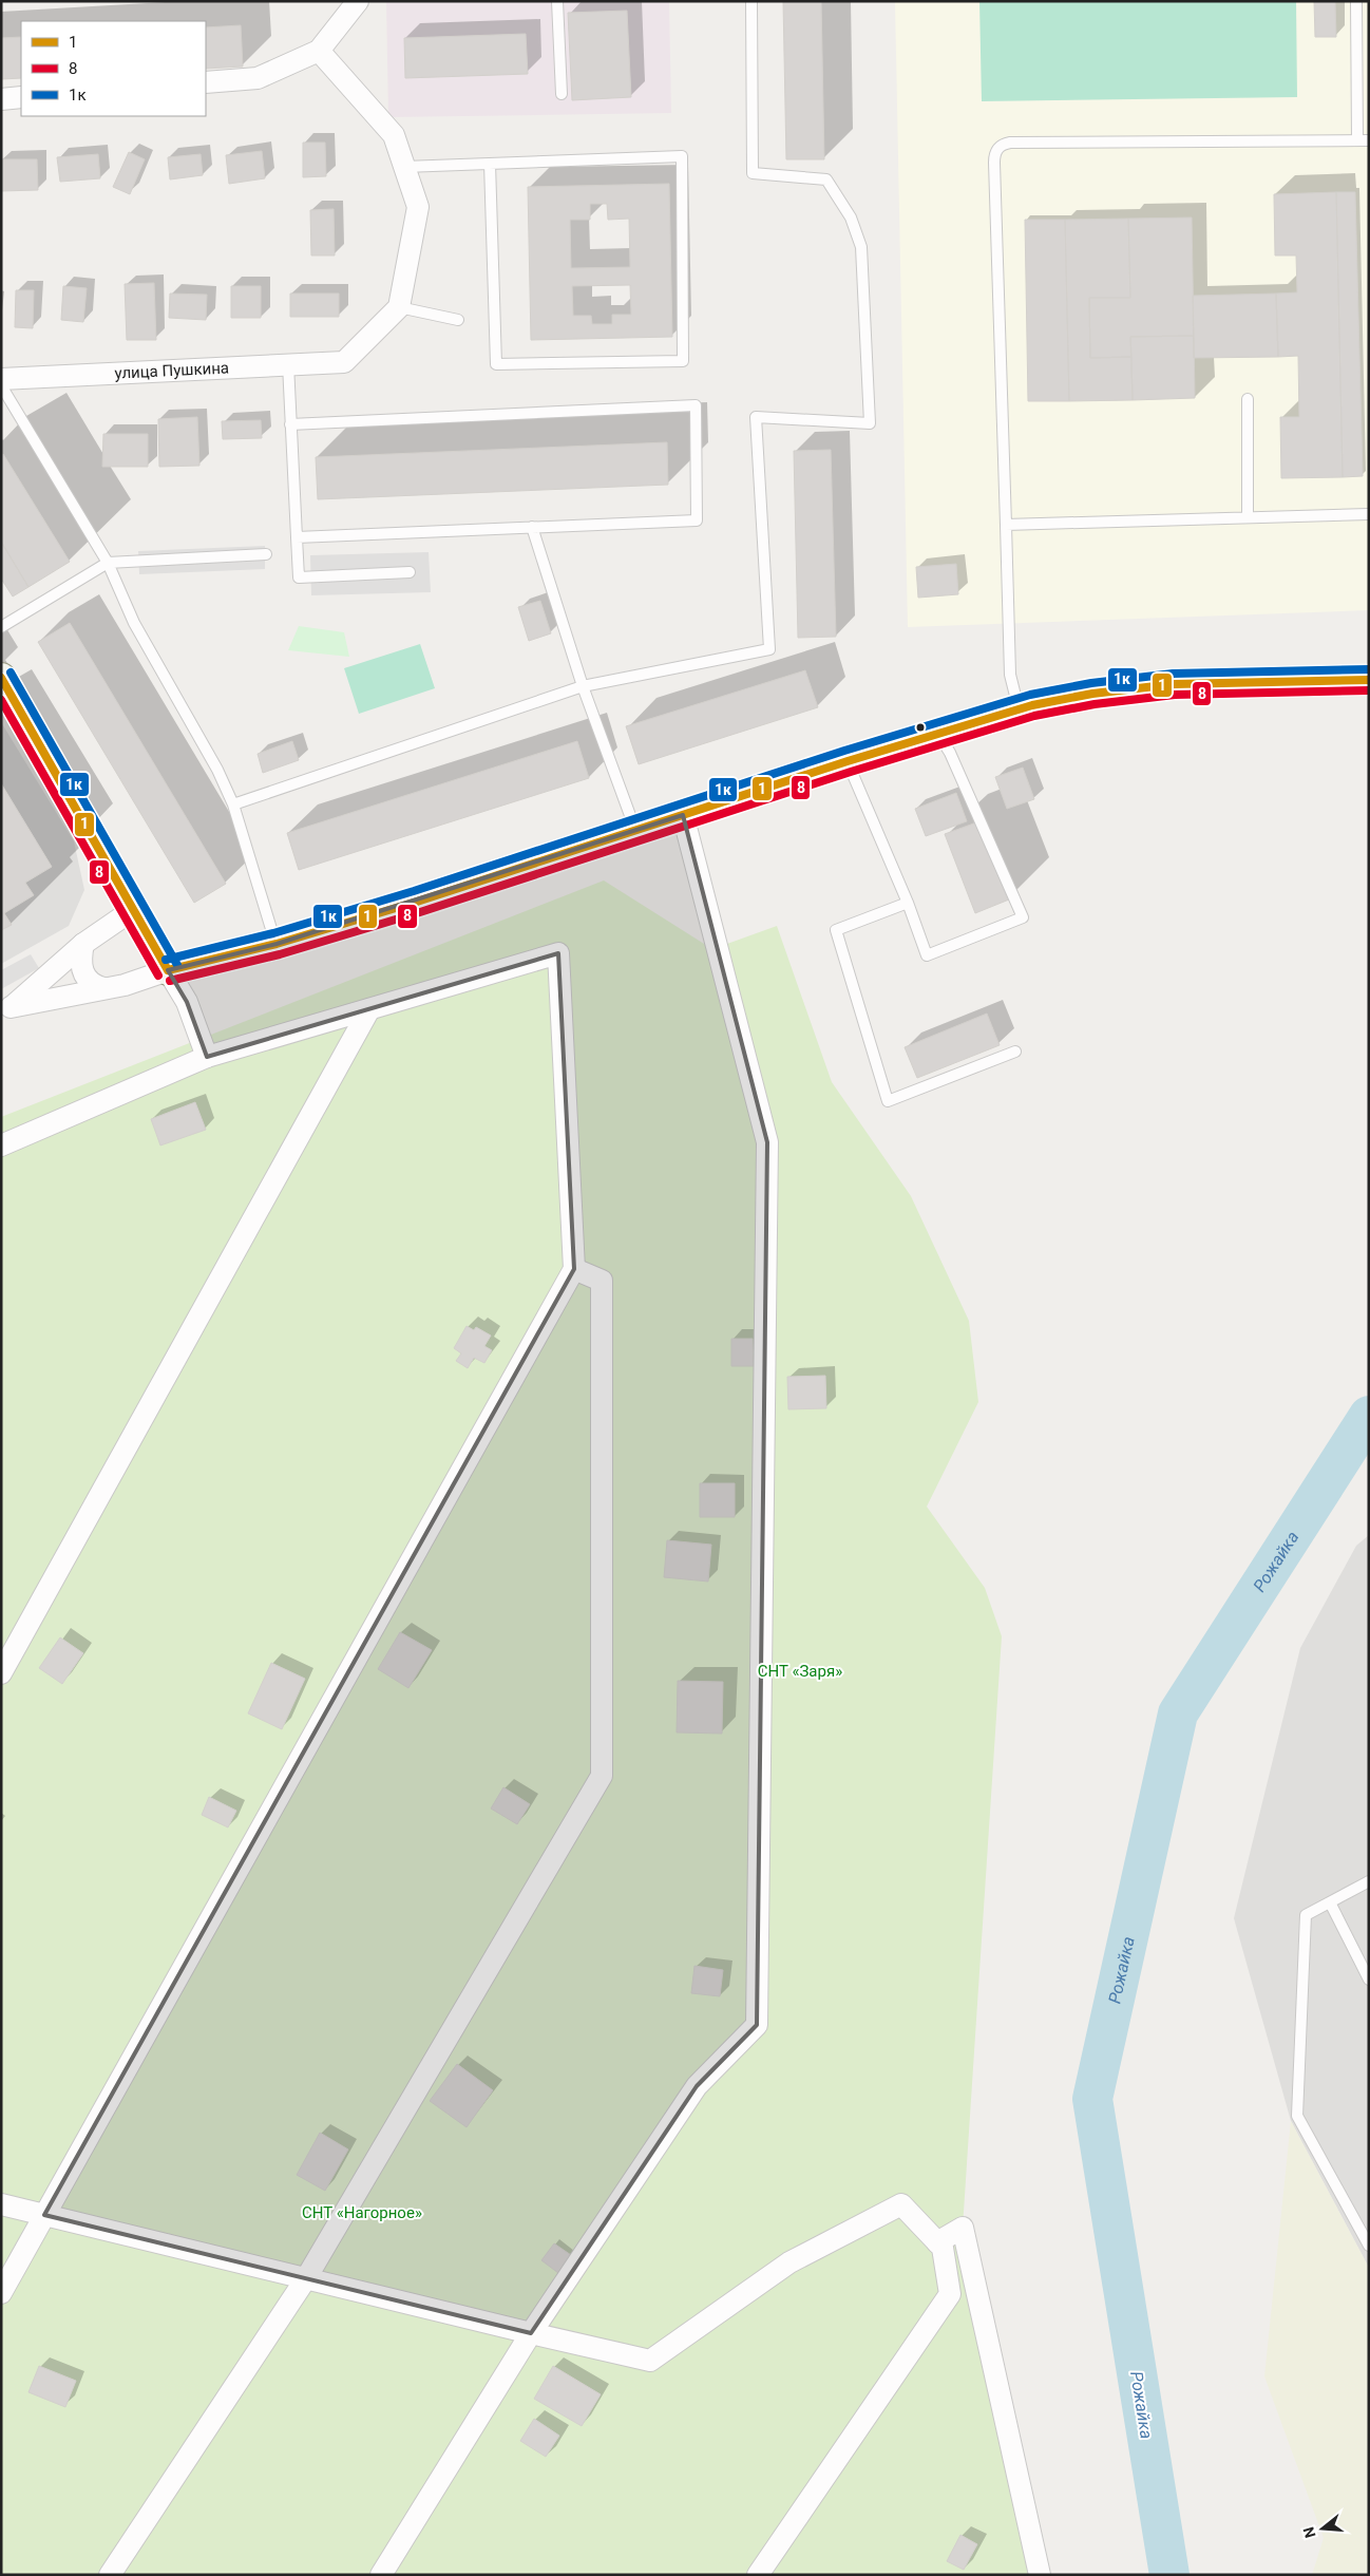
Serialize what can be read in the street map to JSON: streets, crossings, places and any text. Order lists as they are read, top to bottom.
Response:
{
  "streets": {
    "street": ["улица Пушкина"]
  },
  "water": ["Рожайка"],
  "parks": ["СНТ «Заря»", "СНТ «Нагорное»"],
  "lines": ["transit line 1к", "transit line 1", "transit line 8"],
  "legend": ["1", "8", "1к"],
  "north": "left"
}
